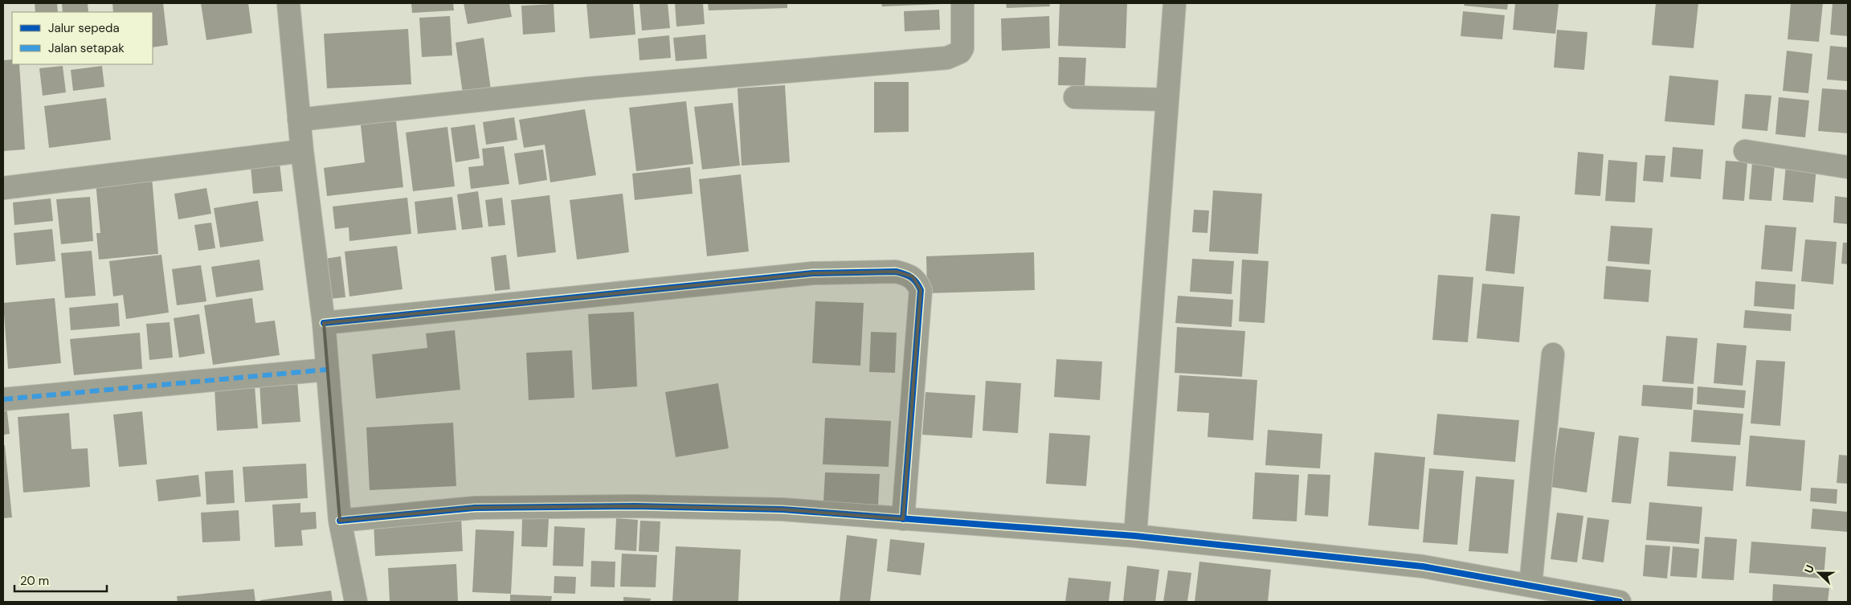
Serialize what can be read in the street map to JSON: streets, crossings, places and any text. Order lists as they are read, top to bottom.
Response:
{
  "legend": ["Jalur sepeda", "Jalan setapak"],
  "scale_bar": "20 m",
  "north": "left"
}
